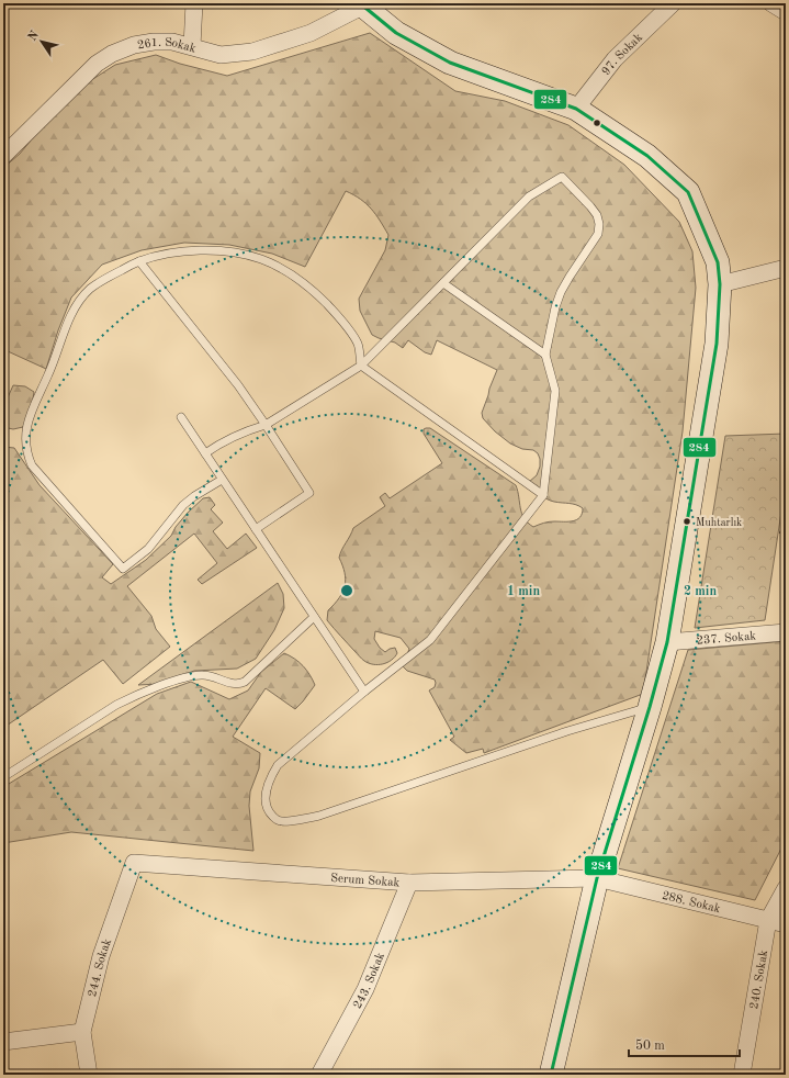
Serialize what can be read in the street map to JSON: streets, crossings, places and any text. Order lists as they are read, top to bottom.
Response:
{
  "streets": {
    "street": [
      "261. Sokak",
      "97. Sokak",
      "237. Sokak",
      "Serum Sokak",
      "288. Sokak",
      "244. Sokak",
      "240. Sokak",
      "243. Sokak"
    ]
  },
  "crossings": [
    ["Serum Sokak", "288. Sokak"],
    ["Serum Sokak", "244. Sokak"],
    ["Serum Sokak", "243. Sokak"],
    ["288. Sokak", "240. Sokak"]
  ],
  "places": ["Muhtarlık"],
  "lines": ["transit line 284"],
  "scale_bar": "50 m",
  "north": "top left",
  "rings": ["1 min", "2 min"]
}
